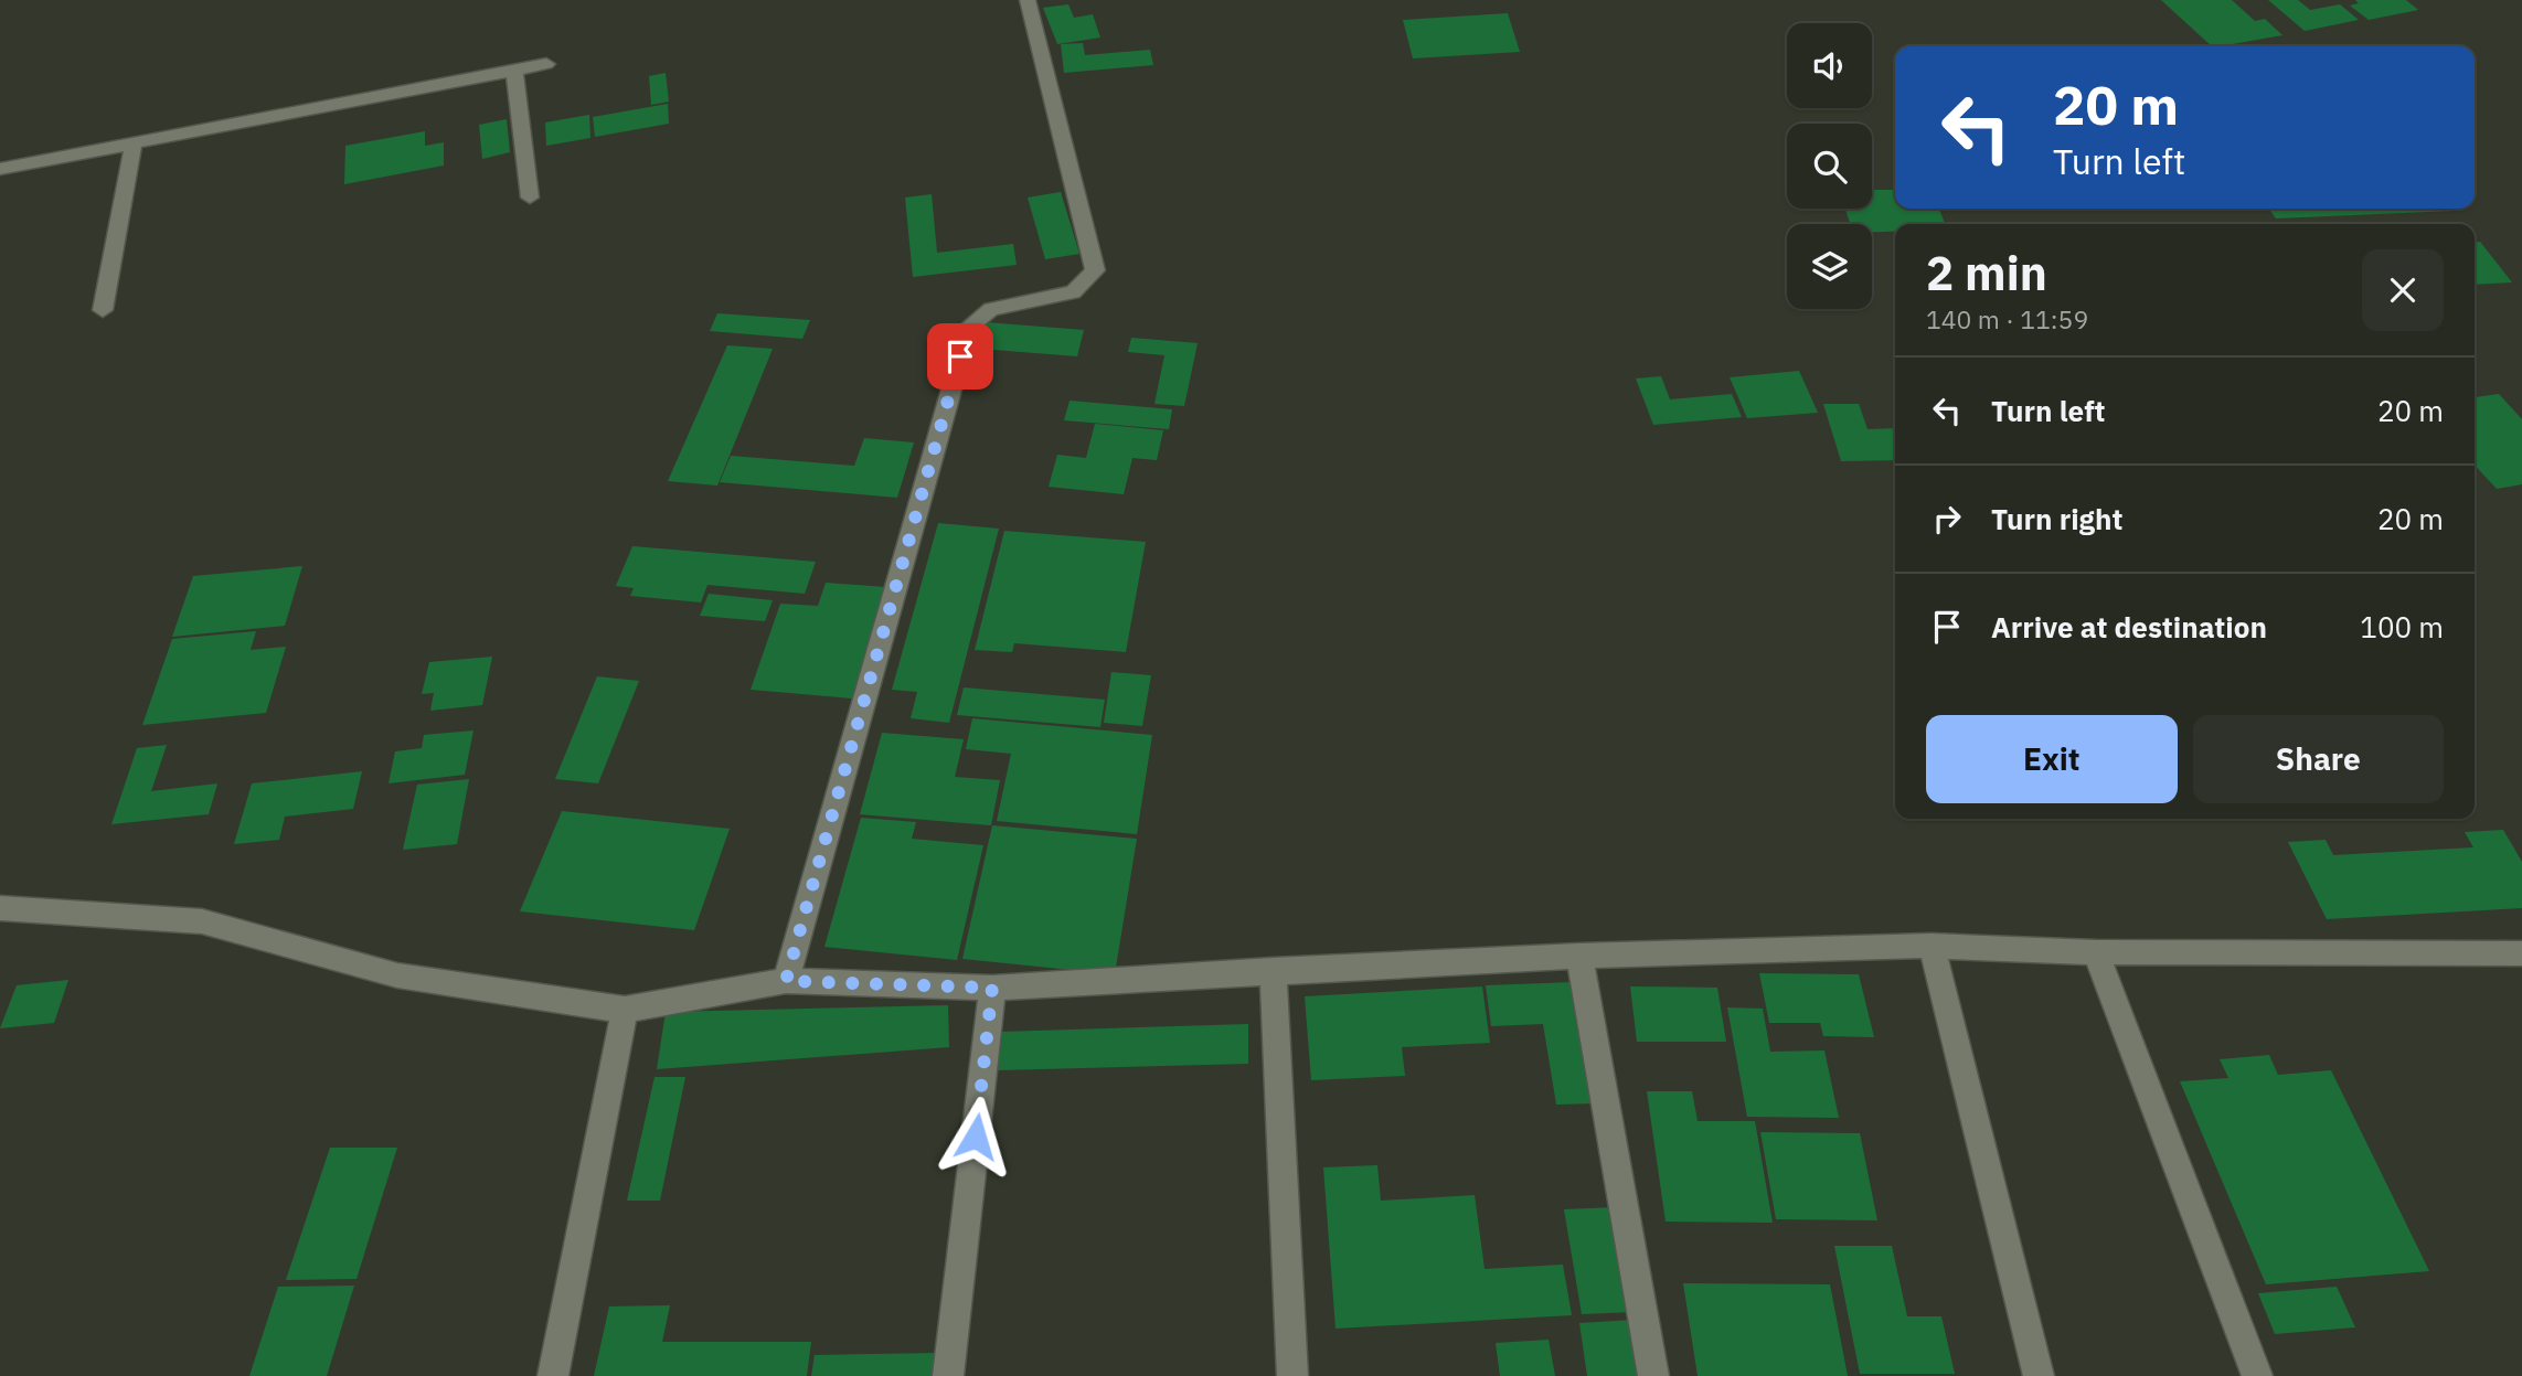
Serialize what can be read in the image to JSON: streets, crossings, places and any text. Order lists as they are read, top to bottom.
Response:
{
  "page": {
    "turn": ["20 m", "Turn left"],
    "heading": ["2 min", "140 m · 11:59"],
    "list": [
      {
        "name": "Turn left",
        "value": "20 m"
      },
      {
        "name": "Turn right",
        "value": "20 m"
      },
      {
        "name": "Arrive at destination",
        "value": "100 m"
      }
    ],
    "buttons": ["Exit", "Share"]
  }
}
